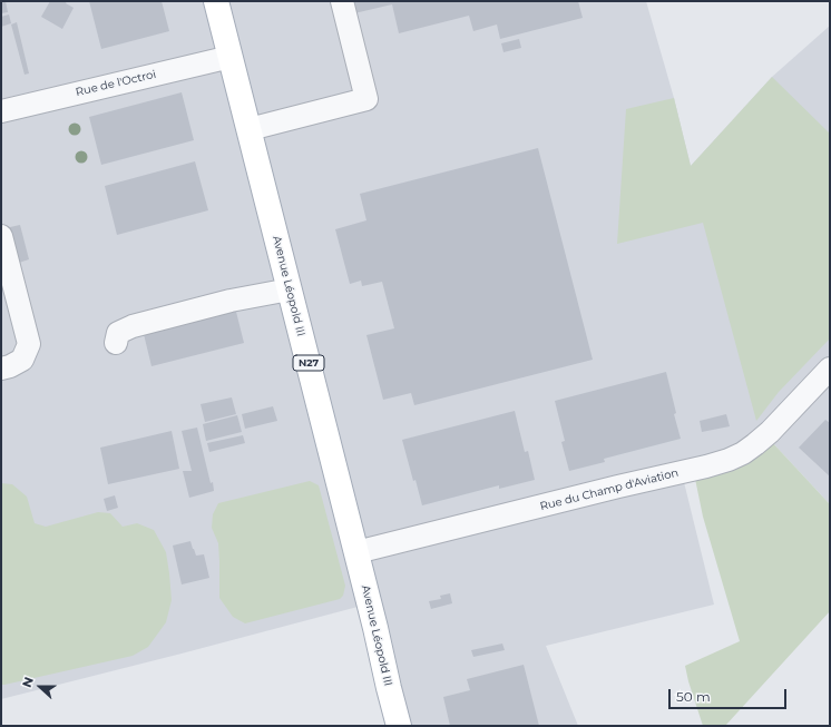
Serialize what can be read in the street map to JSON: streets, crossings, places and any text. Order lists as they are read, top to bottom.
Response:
{
  "streets": {
    "main road": ["Avenue Léopold III", "N27"],
    "street": ["Rue de l'Octroi", "Rue du Champ d'Aviation"]
  },
  "crossings": [
    ["Rue de l'Octroi", "Avenue Léopold III"],
    ["Avenue Léopold III", "Rue du Champ d'Aviation"]
  ],
  "scale_bar": "50 m",
  "north": "left"
}
